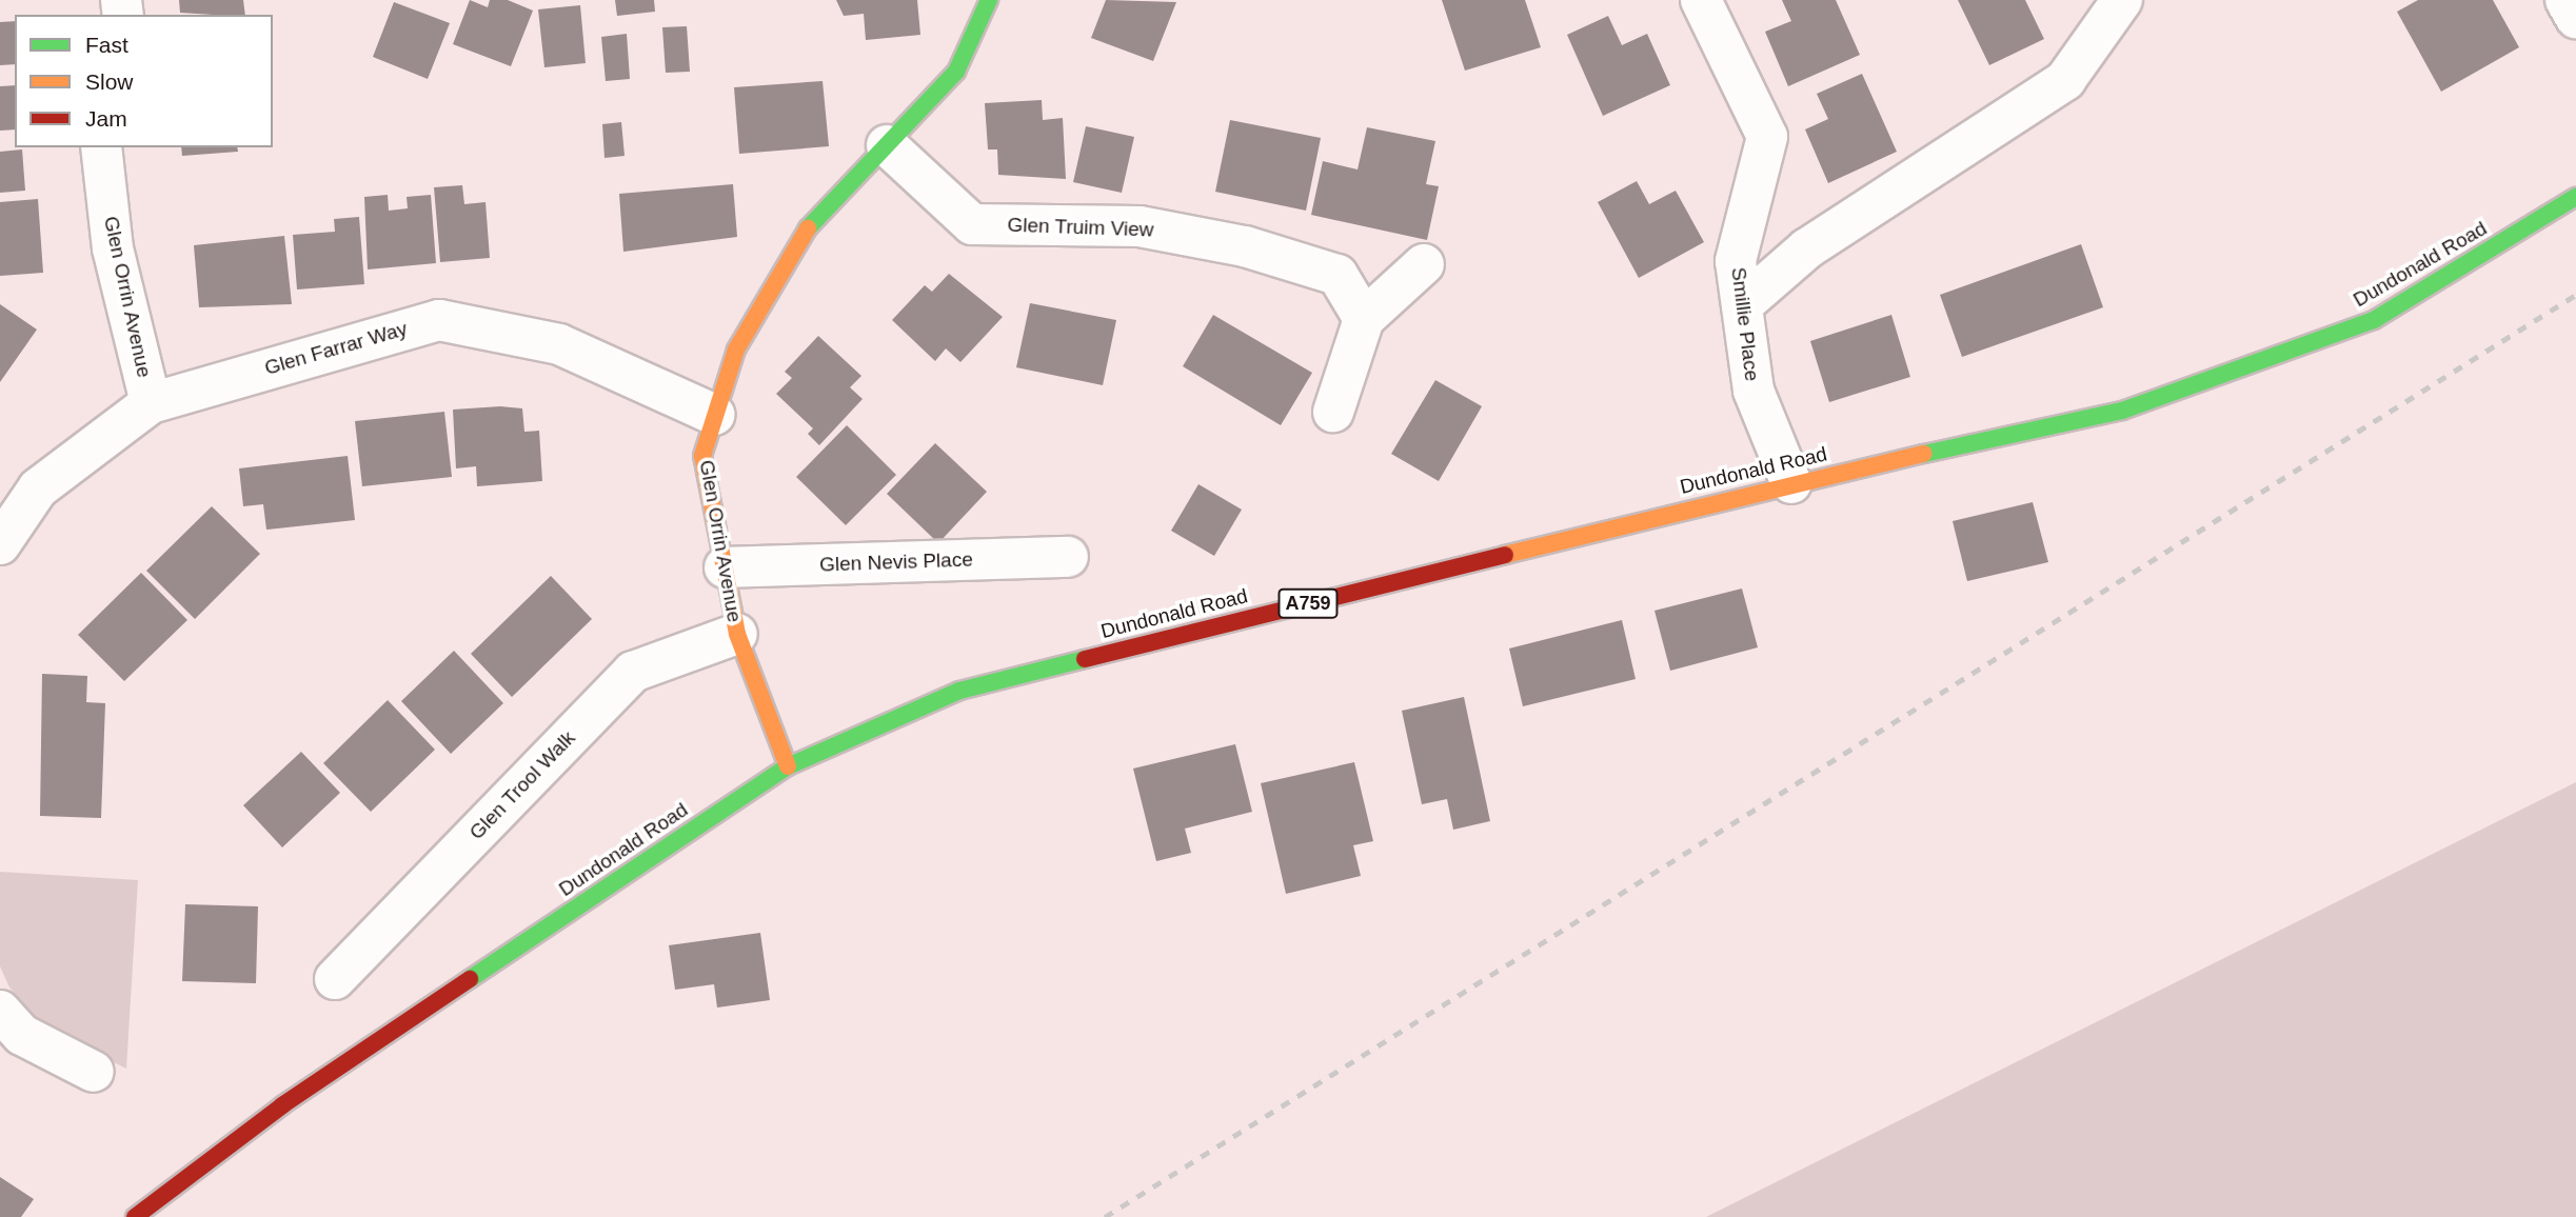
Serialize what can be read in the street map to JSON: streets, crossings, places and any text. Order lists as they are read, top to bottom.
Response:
{
  "streets": {
    "main road": ["Dundonald Road", "Glen Orrin Avenue", "A759"],
    "street": [
      "Glen Truim View",
      "Smillie Place",
      "Glen Farrar Way",
      "Glen Nevis Place",
      "Glen Trool Walk"
    ]
  },
  "crossings": [
    ["Glen Truim View", "Glen Orrin Avenue"],
    ["Dundonald Road", "Glen Orrin Avenue"],
    ["Dundonald Road", "Smillie Place"],
    ["Glen Orrin Avenue", "Glen Farrar Way"],
    ["Glen Orrin Avenue", "Glen Nevis Place"],
    ["Glen Orrin Avenue", "Glen Trool Walk"]
  ],
  "legend": ["Fast", "Slow", "Jam"]
}
